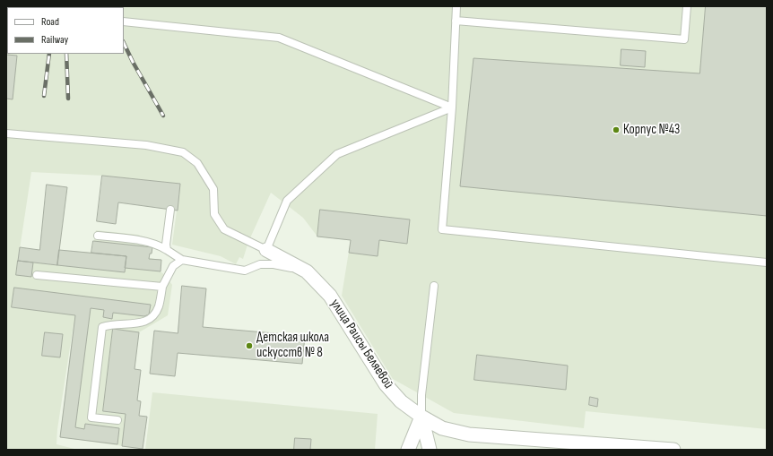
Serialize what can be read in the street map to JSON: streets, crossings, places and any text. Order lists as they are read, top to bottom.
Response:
{
  "streets": {
    "street": ["улица Раисы Беляевой"]
  },
  "places": ["Корпус №43", "Детская школа искусств № 8"],
  "legend": ["Road", "Railway"]
}
